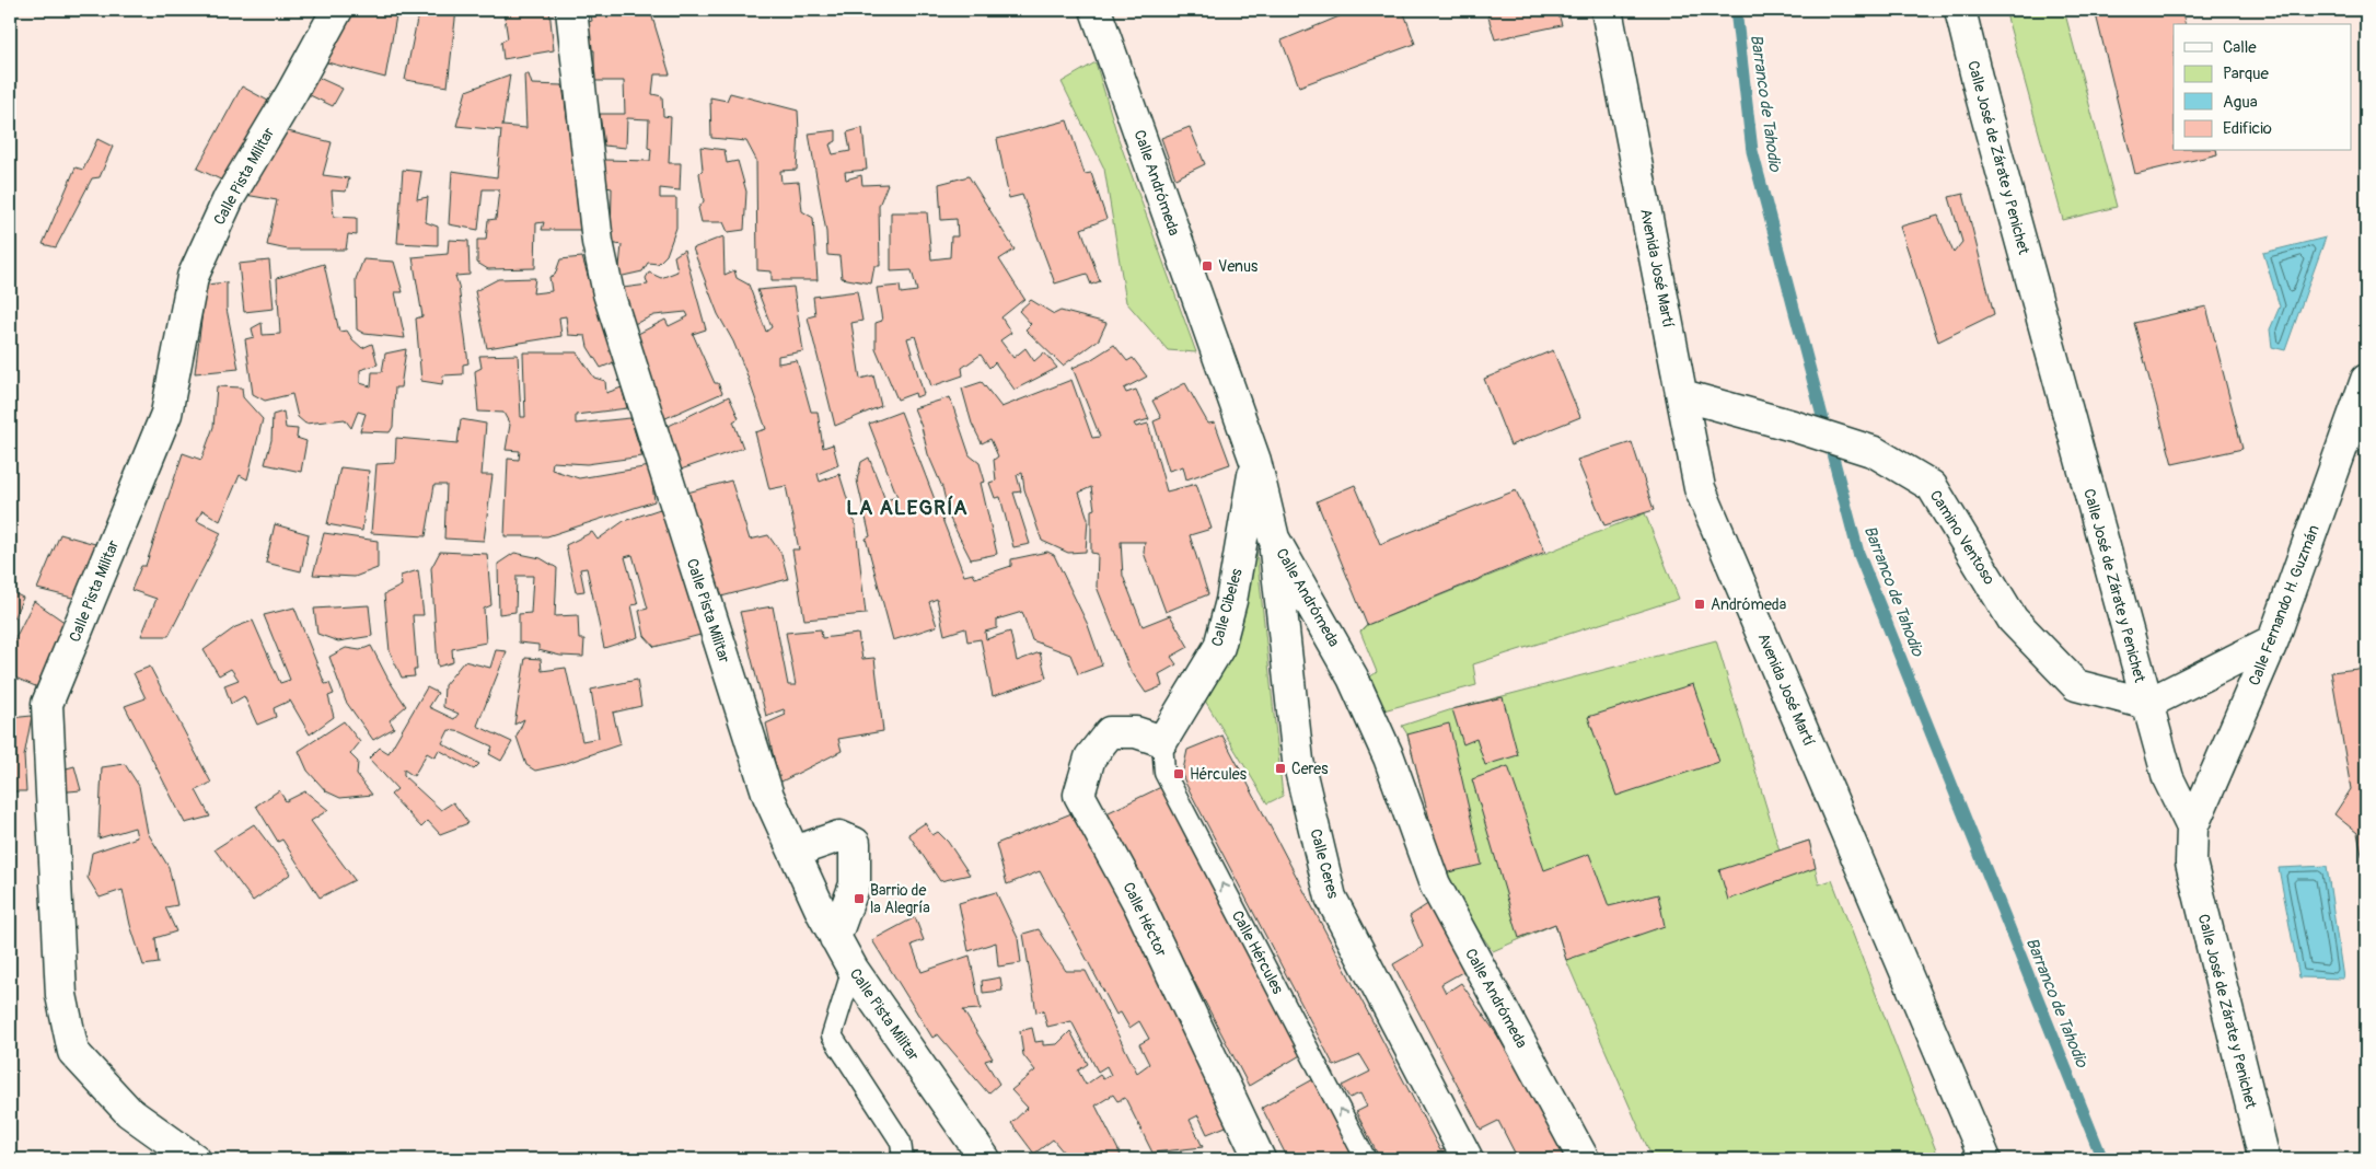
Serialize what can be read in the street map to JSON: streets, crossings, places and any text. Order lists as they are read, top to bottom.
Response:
{
  "streets": {
    "street": [
      "Calle José de Zárate y Penichet",
      "Calle Pista Militar",
      "Calle Andrómeda",
      "Avenida José Martí",
      "Camino Ventoso",
      "Calle Fernando H. Guzmán",
      "Calle Cibeles",
      "Calle Ceres",
      "Calle Héctor"
    ],
    "lane": ["Calle Hércules"]
  },
  "crossings": [
    ["Calle José de Zárate y Penichet", "Camino Ventoso"],
    ["Calle José de Zárate y Penichet", "Calle Fernando H. Guzmán"],
    ["Calle Andrómeda", "Calle Cibeles"],
    ["Calle Andrómeda", "Calle Ceres"],
    ["Avenida José Martí", "Camino Ventoso"],
    ["Calle Cibeles", "Calle Héctor"],
    ["Calle Cibeles", "Calle Hércules"],
    ["Calle Héctor", "Calle Hércules"]
  ],
  "one_way": ["Calle Hércules"],
  "districts": ["LA ALEGRÍA"],
  "water": ["Barranco de Tahodio"],
  "places": {
    "transit": [
      "Venus",
      "Andrómeda",
      "Ceres",
      "Hércules",
      "Barrio de la Alegría"
    ]
  },
  "legend": [
    "Calle",
    "Parque",
    "Agua",
    "Edificio"
  ]
}
